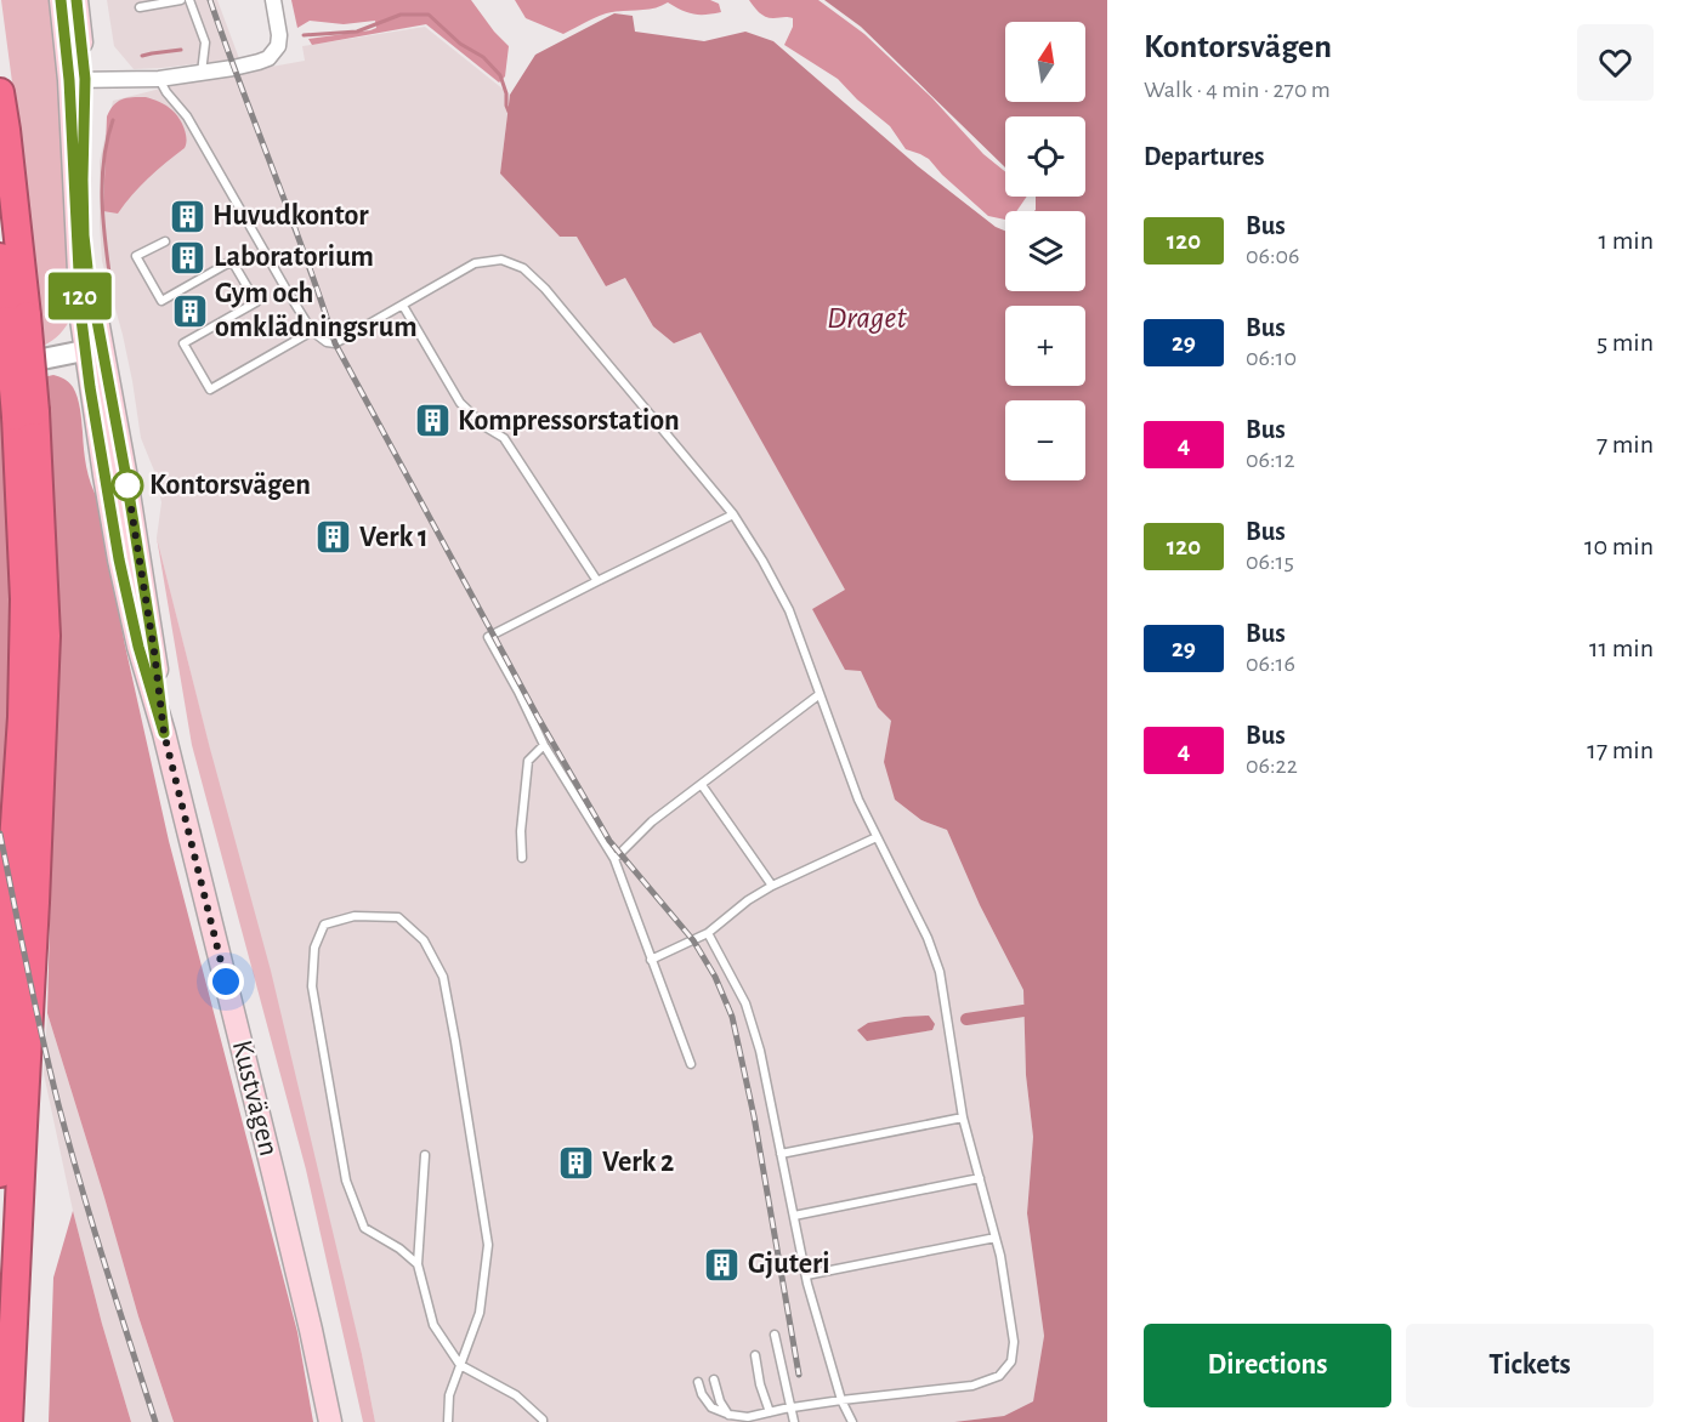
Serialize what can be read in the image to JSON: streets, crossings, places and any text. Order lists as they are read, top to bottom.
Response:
{
  "streets": {
    "main road": ["Kustvägen"]
  },
  "water": ["Draget"],
  "places": {
    "building": [
      "Huvudkontor",
      "Laboratorium",
      "Gym och omklädningsrum",
      "Kompressorstation",
      "Verk 1",
      "Verk 2",
      "Gjuteri"
    ],
    "other": ["Kontorsvägen"]
  },
  "lines": ["bus line 120"],
  "north": "top",
  "page": {
    "on_map": "120",
    "heading": [
      ["Kontorsvägen", "Walk · 4 min · 270 m"],
      "Departures"
    ],
    "map_buttons": ["+", "−"],
    "list": [
      {
        "mark": "120",
        "name": "Bus",
        "note": "06:06",
        "value": "1 min"
      },
      {
        "mark": "29",
        "name": "Bus",
        "note": "06:10",
        "value": "5 min"
      },
      {
        "mark": "4",
        "name": "Bus",
        "note": "06:12",
        "value": "7 min"
      },
      {
        "mark": "120",
        "name": "Bus",
        "note": "06:15",
        "value": "10 min"
      },
      {
        "mark": "29",
        "name": "Bus",
        "note": "06:16",
        "value": "11 min"
      },
      {
        "mark": "4",
        "name": "Bus",
        "note": "06:22",
        "value": "17 min"
      }
    ],
    "buttons": ["Directions", "Tickets"]
  }
}
